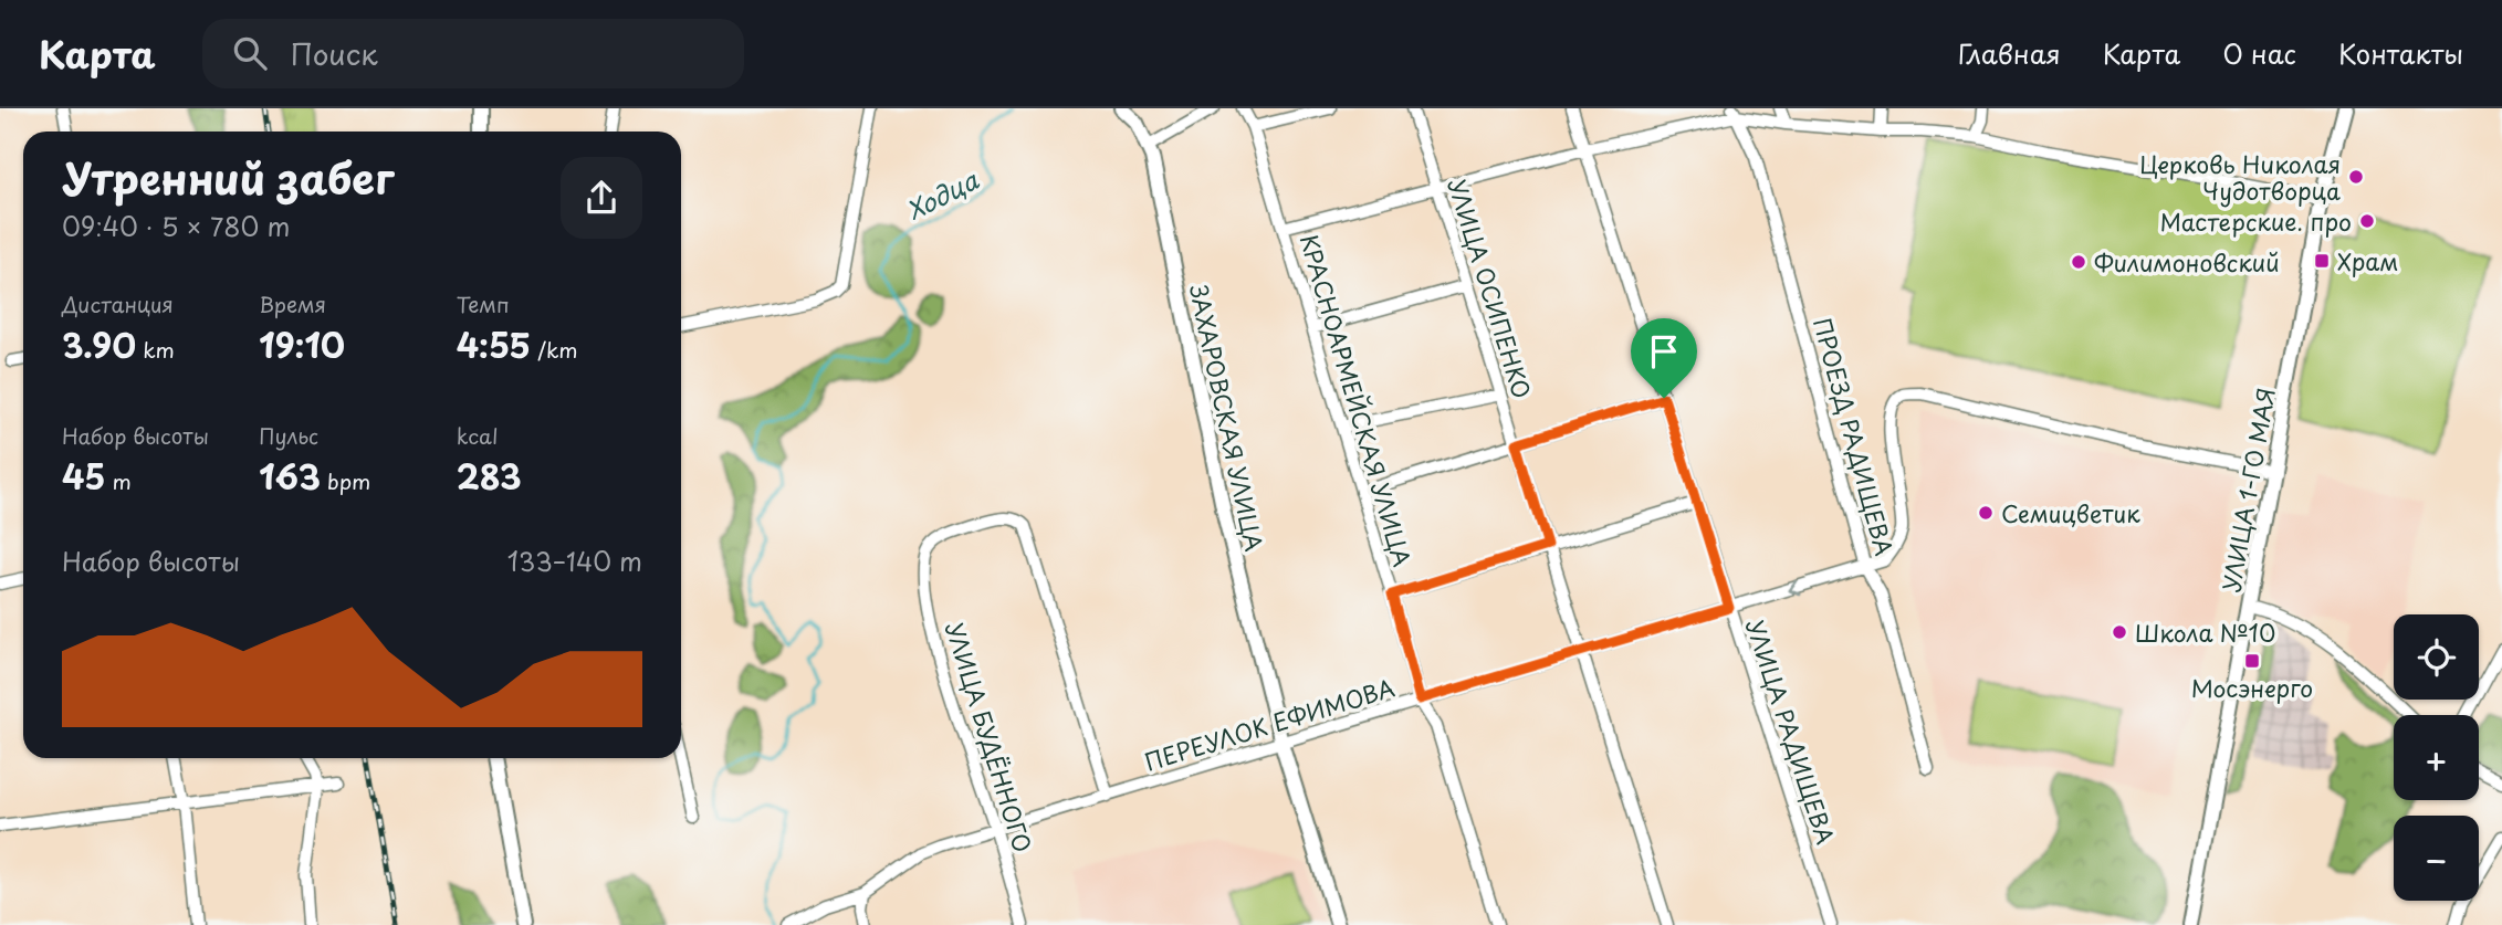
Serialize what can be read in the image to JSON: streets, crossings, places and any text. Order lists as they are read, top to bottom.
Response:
{
  "streets": {
    "street": [
      "УЛИЦА ОСИПЕНКО",
      "КРАСНОАРМЕЙСКАЯ УЛИЦА",
      "ЗАХАРОВСКАЯ УЛИЦА",
      "ПРОЕЗД РАДИЩЕВА",
      "УЛИЦА 1-ГО МАЯ",
      "ПЕРЕУЛОК ЕФИМОВА",
      "УЛИЦА РАДИЩЕВА",
      "УЛИЦА БУДЁННОГО"
    ]
  },
  "crossings": [
    ["УЛИЦА ОСИПЕНКО", "ПЕРЕУЛОК ЕФИМОВА"],
    ["КРАСНОАРМЕЙСКАЯ УЛИЦА", "ПЕРЕУЛОК ЕФИМОВА"],
    ["ЗАХАРОВСКАЯ УЛИЦА", "ПЕРЕУЛОК ЕФИМОВА"],
    ["ПРОЕЗД РАДИЩЕВА", "ПЕРЕУЛОК ЕФИМОВА"],
    ["УЛИЦА 1-ГО МАЯ", "ПЕРЕУЛОК ЕФИМОВА"],
    ["ПЕРЕУЛОК ЕФИМОВА", "УЛИЦА РАДИЩЕВА"],
    ["ПЕРЕУЛОК ЕФИМОВА", "УЛИЦА БУДЁННОГО"]
  ],
  "water": ["Ходца"],
  "places": {
    "other": [
      "Церковь Николая Чудотворца",
      "Мастерские. про",
      "Филимоновский",
      "Семицветик",
      "Школа №10"
    ],
    "transit": ["Храм", "Мосэнерго"]
  },
  "page": {
    "header": "Карта",
    "search": "Поиск",
    "nav": [
      "Главная",
      "Карта",
      "О нас",
      "Контакты"
    ],
    "heading": ["Утренний забег", "09:40 · 5 × 780 m"],
    "stats": [
      ["Дистанция", "3.90 km"],
      ["Время", "19:10"],
      ["Темп", "4:55 /km"],
      ["Набор высоты", "45 m"],
      ["Пульс", "163 bpm"],
      ["kcal", "283"]
    ],
    "chart": ["Набор высоты", "133–140 m"],
    "map_buttons": ["+", "−"]
  }
}
